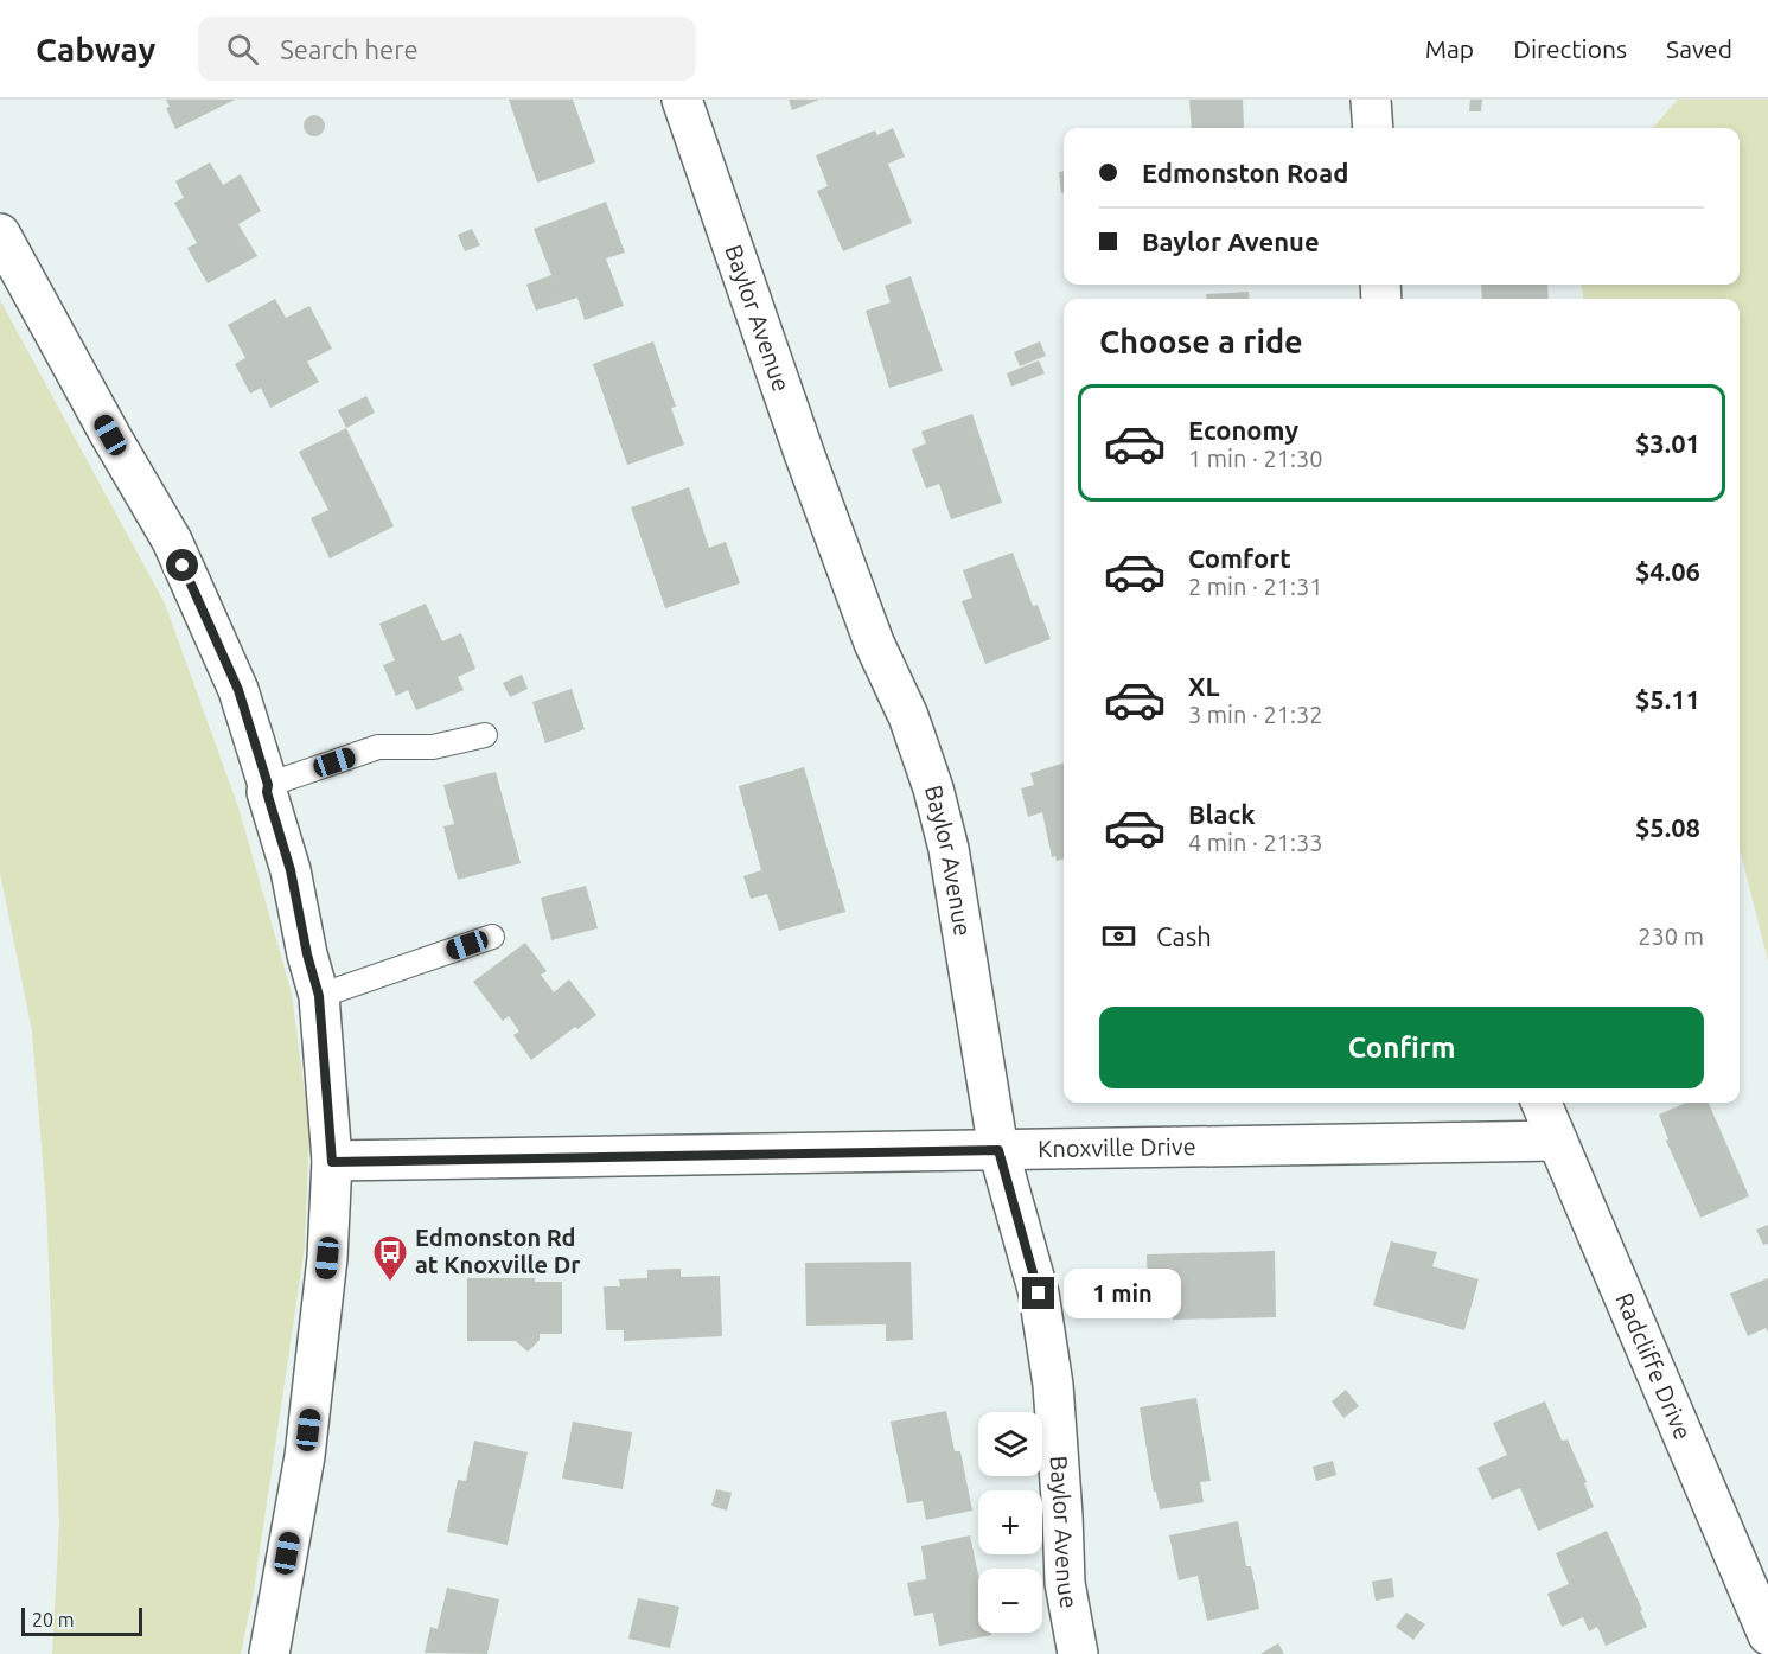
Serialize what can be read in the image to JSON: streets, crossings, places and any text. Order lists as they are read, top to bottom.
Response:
{
  "streets": {
    "street": ["Baylor Avenue", "Knoxville Drive", "Radcliffe Drive"]
  },
  "crossings": [
    ["Baylor Avenue", "Knoxville Drive"],
    ["Knoxville Drive", "Radcliffe Drive"]
  ],
  "places": {
    "bus stop": ["Edmonston Rd at Knoxville Dr"]
  },
  "scale_bar": "20 m",
  "page": {
    "header": "Cabway",
    "search": "Search here",
    "nav": ["Map", "Directions", "Saved"],
    "banner": ["Edmonston Road", "Baylor Avenue"],
    "heading": "Choose a ride",
    "list": [
      {
        "name": "Economy",
        "note": "1 min · 21:30",
        "value": "$3.01"
      },
      {
        "name": "Comfort",
        "note": "2 min · 21:31",
        "value": "$4.06"
      },
      {
        "name": "XL",
        "note": "3 min · 21:32",
        "value": "$5.11"
      },
      {
        "name": "Black",
        "note": "4 min · 21:33",
        "value": "$5.08"
      }
    ],
    "pay": ["Cash", "230 m"],
    "buttons": "Confirm",
    "bubble": "1 min",
    "map_buttons": ["+", "−"],
    "scale": "20 m"
  }
}
